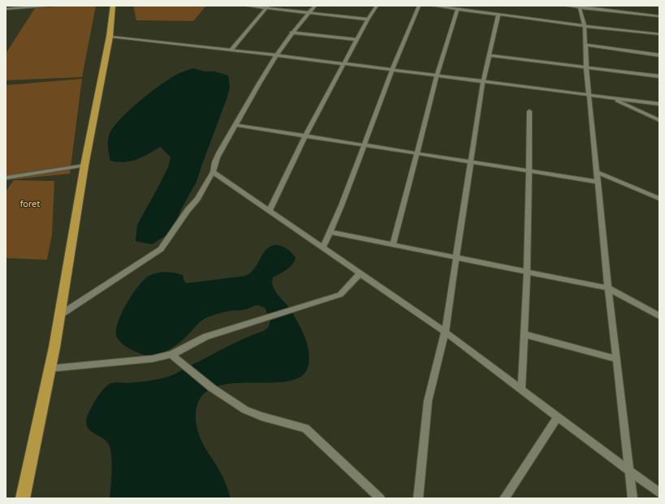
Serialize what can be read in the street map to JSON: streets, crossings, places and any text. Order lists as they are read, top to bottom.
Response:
{
  "parks": ["foret"]
}
